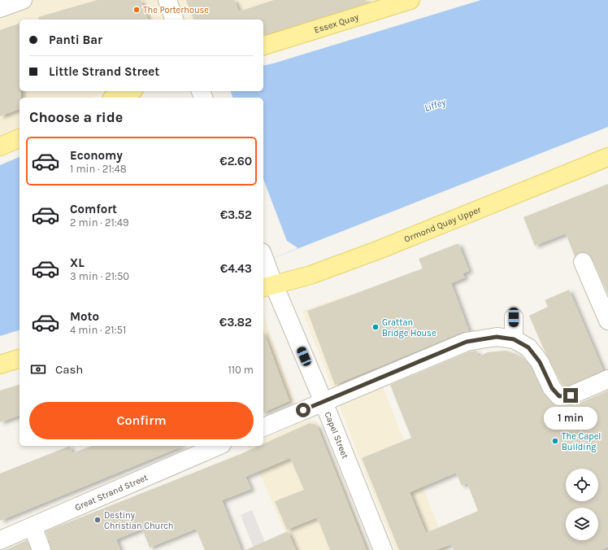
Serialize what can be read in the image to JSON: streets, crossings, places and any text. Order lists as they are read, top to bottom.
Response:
{
  "streets": {
    "main road": ["Essex Quay", "Ormond Quay Upper"],
    "street": ["Capel Street", "Great Strand Street"]
  },
  "crossings": [
    ["Ormond Quay Upper", "Capel Street"]
  ],
  "water": ["Liffey"],
  "places": [
    "The Porterhouse",
    "Grattan Bridge House",
    "The Capel Building",
    "Destiny Christian Church"
  ],
  "page": {
    "banner": ["Panti Bar", "Little Strand Street"],
    "heading": "Choose a ride",
    "list": [
      {
        "name": "Economy",
        "note": "1 min · 21:48",
        "value": "€2.60"
      },
      {
        "name": "Comfort",
        "note": "2 min · 21:49",
        "value": "€3.52"
      },
      {
        "name": "XL",
        "note": "3 min · 21:50",
        "value": "€4.43"
      },
      {
        "name": "Moto",
        "note": "4 min · 21:51",
        "value": "€3.82"
      }
    ],
    "pay": ["Cash", "110 m"],
    "buttons": "Confirm",
    "bubble": "1 min"
  }
}
